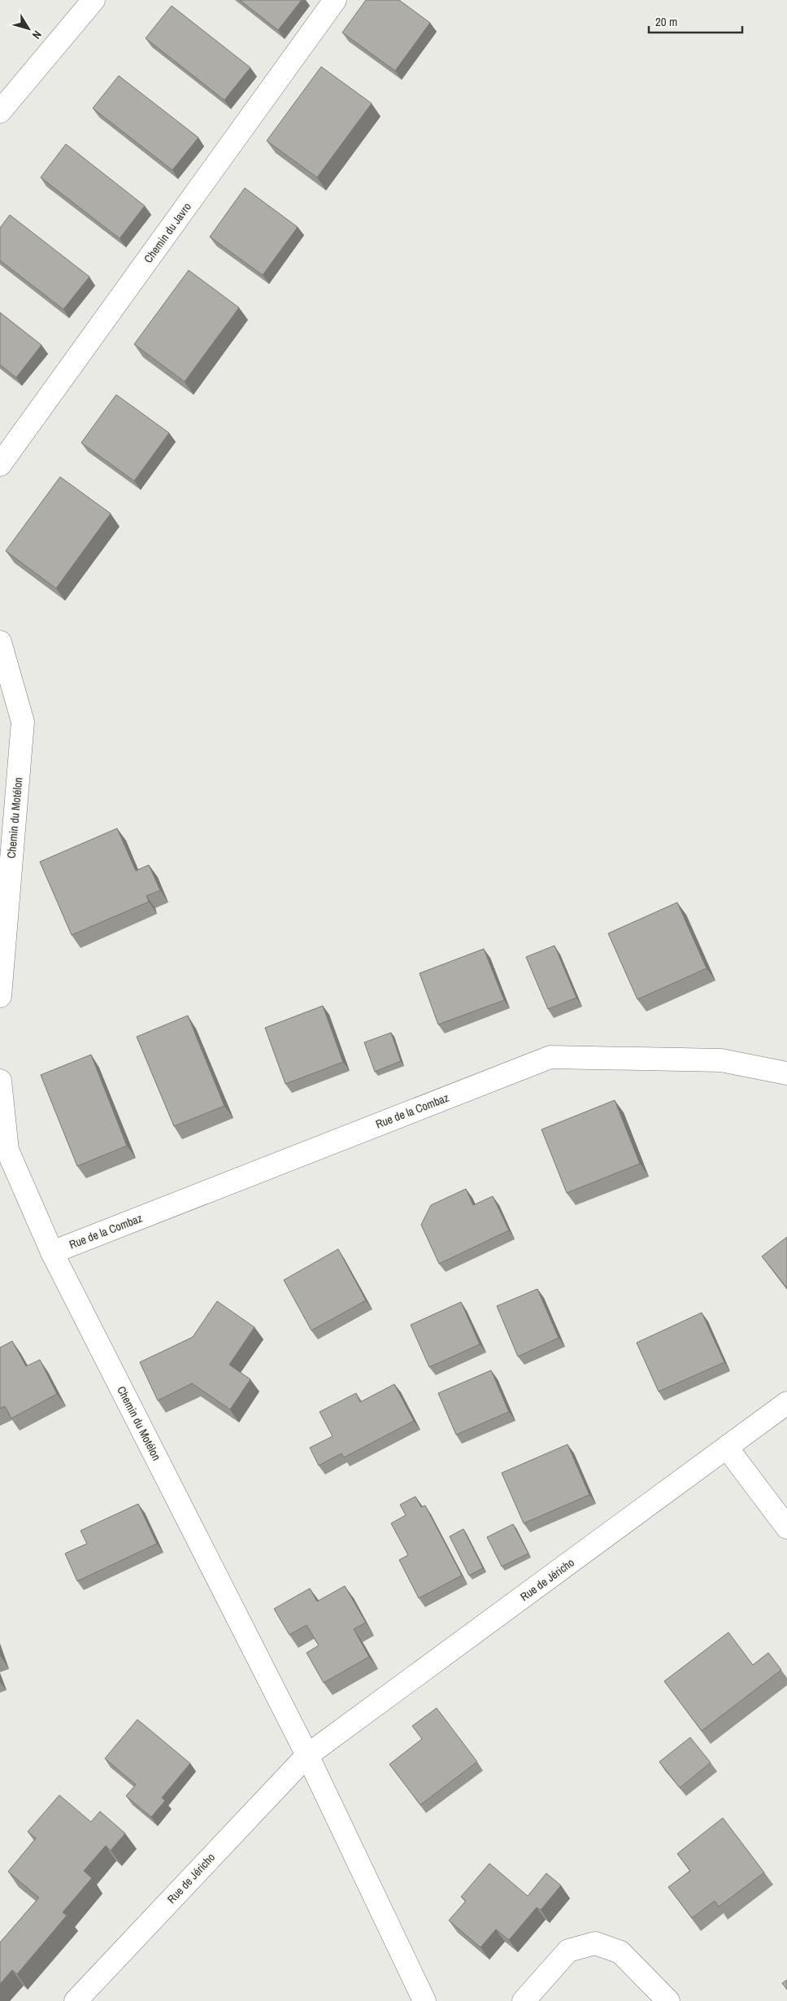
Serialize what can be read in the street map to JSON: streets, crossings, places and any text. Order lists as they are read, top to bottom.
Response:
{
  "streets": {
    "street": [
      "Chemin du Javro",
      "Chemin du Motélon",
      "Rue de la Combaz",
      "Rue de Jéricho"
    ]
  },
  "crossings": [
    ["Chemin du Motélon", "Rue de la Combaz"],
    ["Chemin du Motélon", "Rue de Jéricho"]
  ],
  "scale_bar": "20 m",
  "north": "bottom right"
}
